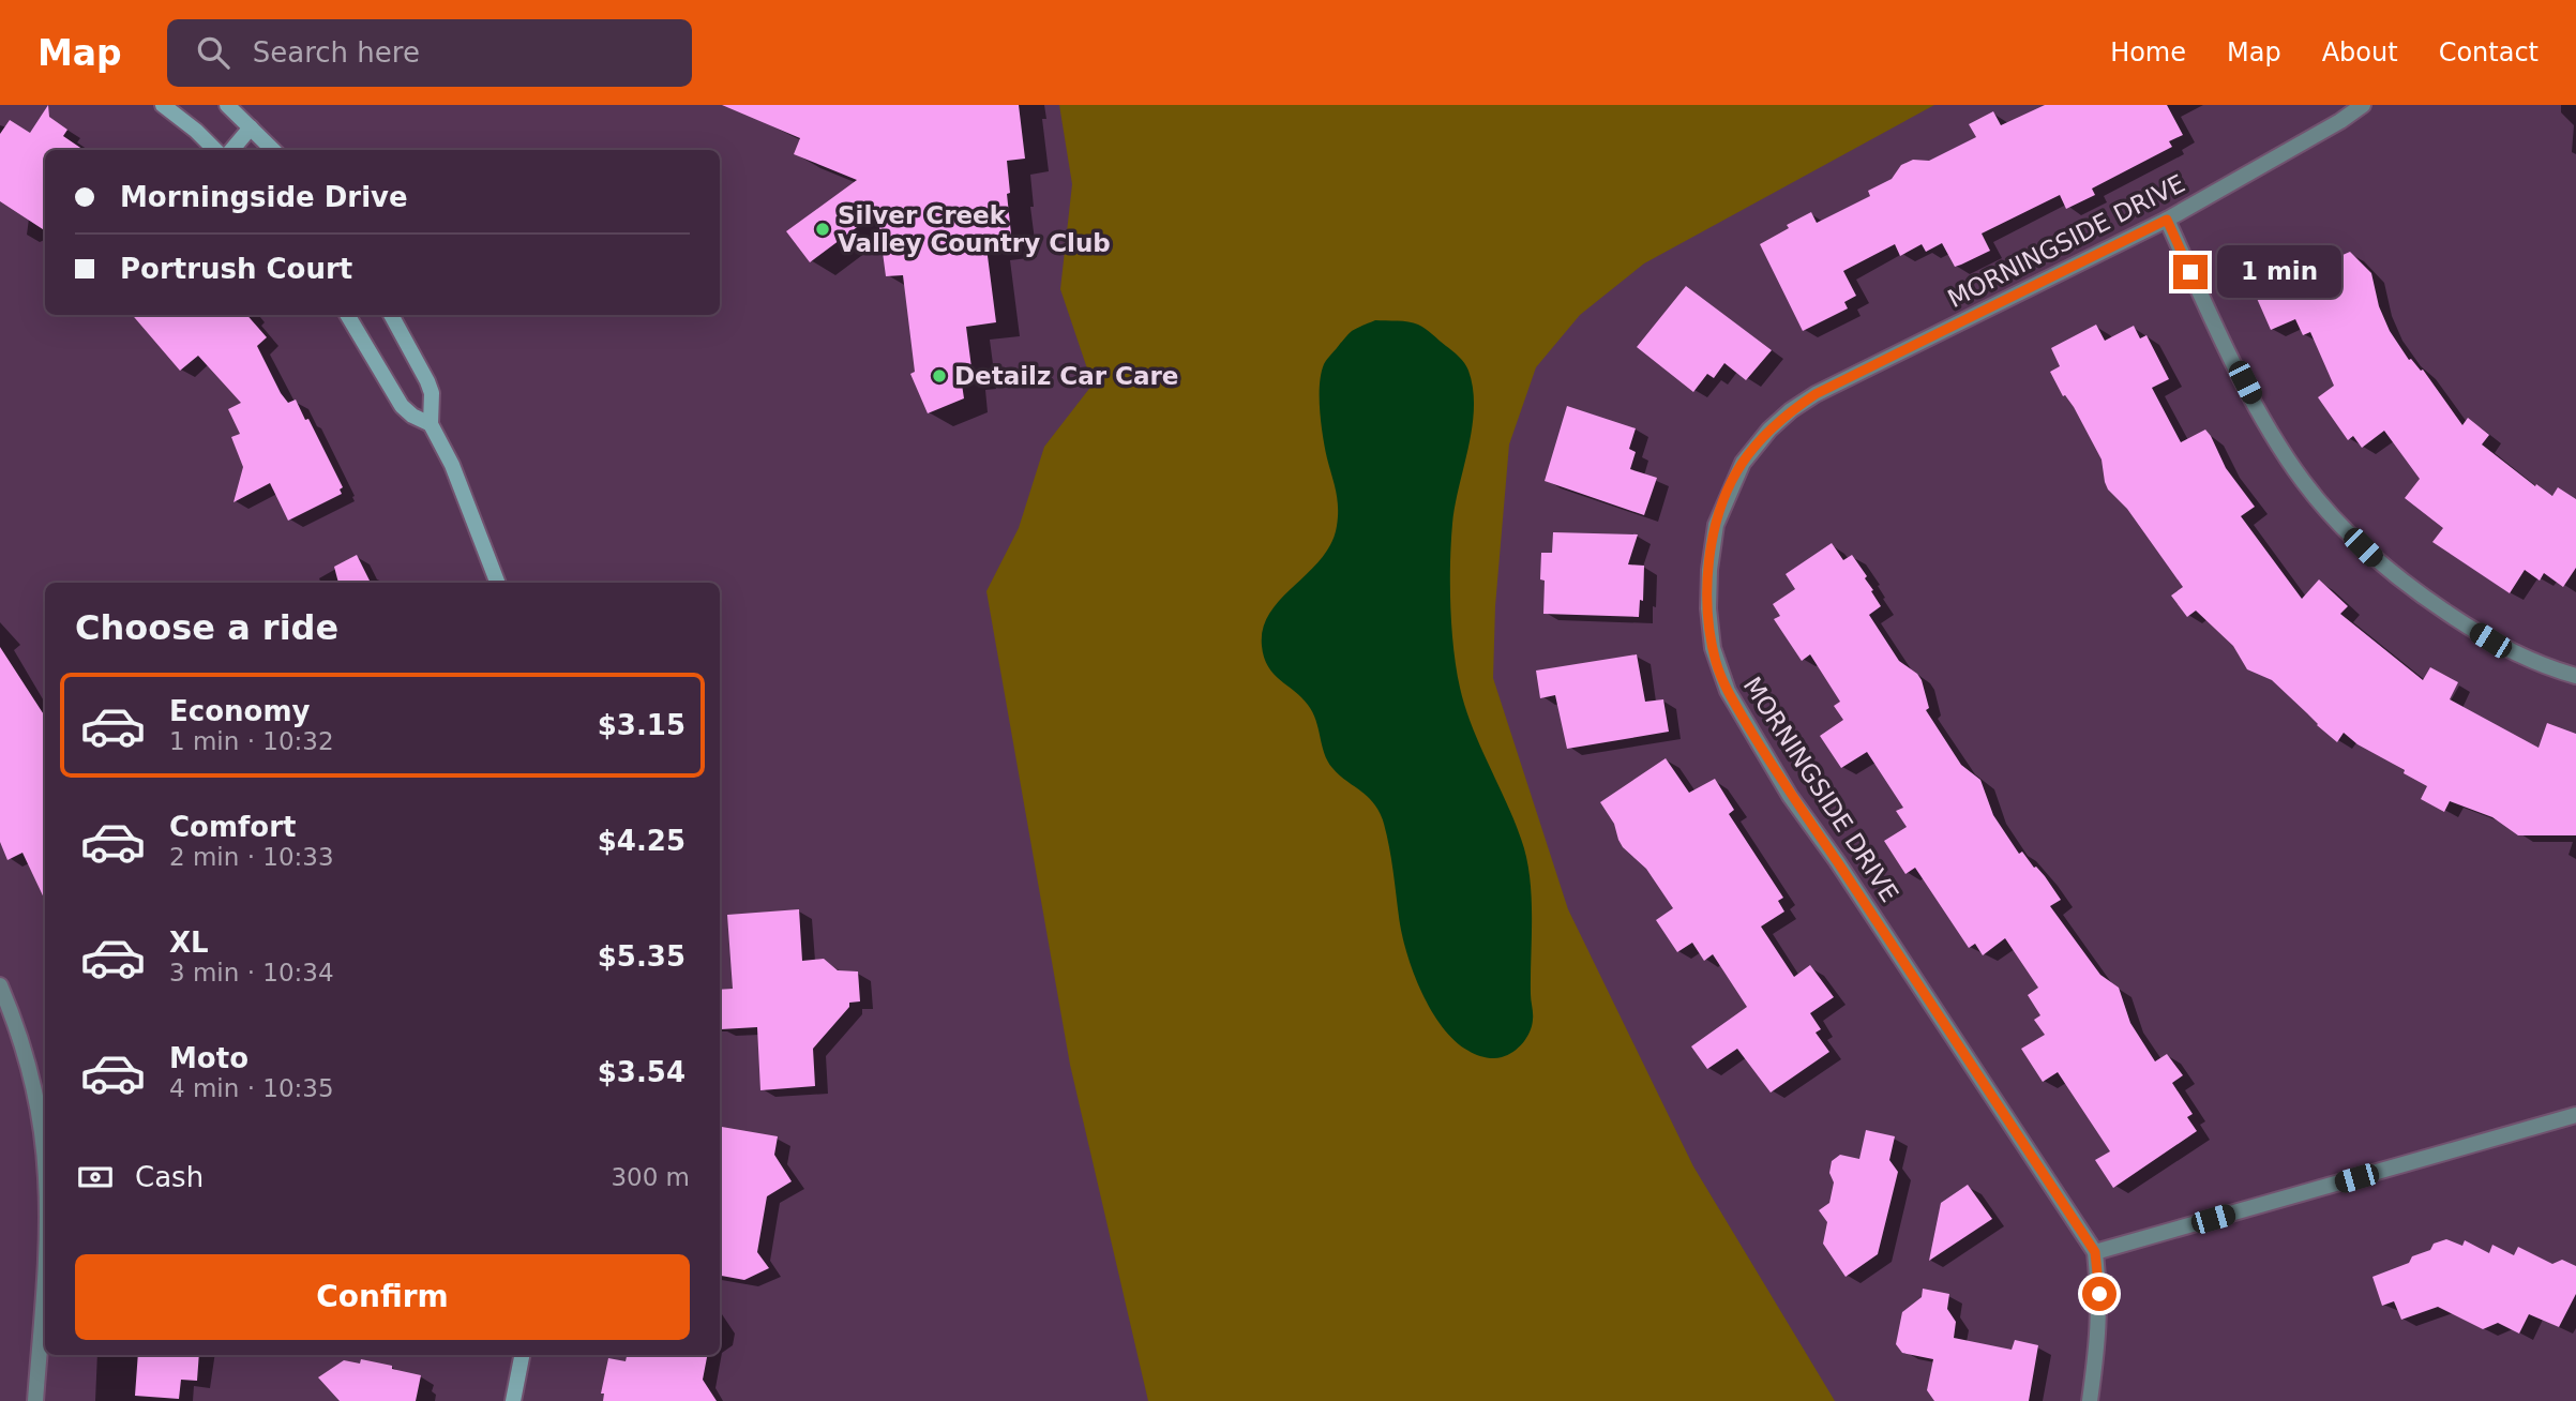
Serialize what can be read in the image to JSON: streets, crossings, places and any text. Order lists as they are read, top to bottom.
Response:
{
  "streets": {
    "street": ["MORNINGSIDE DRIVE"]
  },
  "places": ["Silver Creek Valley Country Club", "Detailz Car Care"],
  "page": {
    "header": "Map",
    "search": "Search here",
    "nav": [
      "Home",
      "Map",
      "About",
      "Contact"
    ],
    "banner": ["Morningside Drive", "Portrush Court"],
    "bubble": "1 min",
    "heading": "Choose a ride",
    "list": [
      {
        "name": "Economy",
        "note": "1 min · 10:32",
        "value": "$3.15"
      },
      {
        "name": "Comfort",
        "note": "2 min · 10:33",
        "value": "$4.25"
      },
      {
        "name": "XL",
        "note": "3 min · 10:34",
        "value": "$5.35"
      },
      {
        "name": "Moto",
        "note": "4 min · 10:35",
        "value": "$3.54"
      }
    ],
    "pay": ["Cash", "300 m"],
    "buttons": "Confirm"
  }
}
